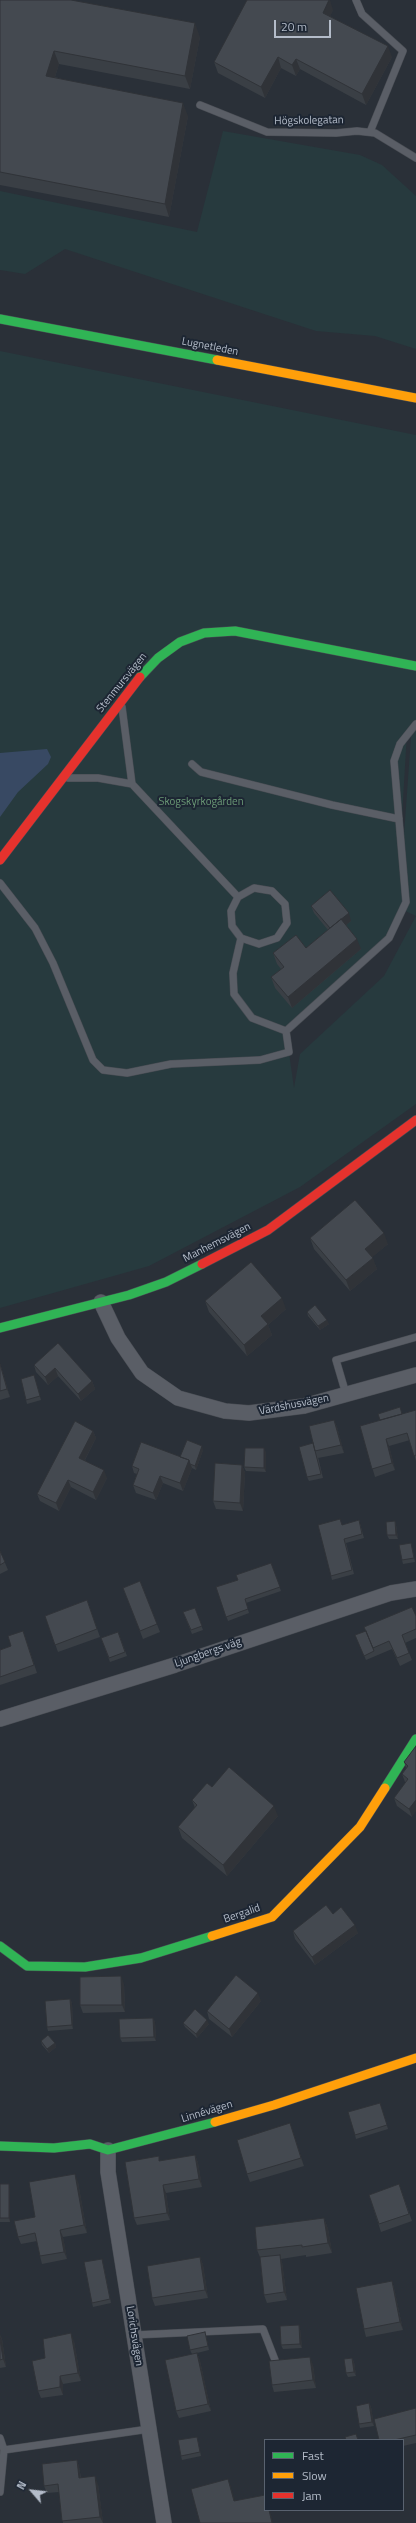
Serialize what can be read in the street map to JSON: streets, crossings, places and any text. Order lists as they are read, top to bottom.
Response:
{
  "streets": {
    "main road": [
      "Lugnetleden",
      "Stenmursvägen",
      "Manhemsvägen",
      "Bergalid",
      "Linnévägen"
    ],
    "street": ["Värdshusvägen", "Ljungbergs väg", "Lorichsvägen"],
    "lane": ["Högskolegatan"]
  },
  "crossings": [
    ["Manhemsvägen", "Värdshusvägen"],
    ["Linnévägen", "Lorichsvägen"]
  ],
  "parks": ["Skogskyrkogården"],
  "legend": ["Fast", "Slow", "Jam"],
  "scale_bar": "20 m",
  "north": "top left"
}
